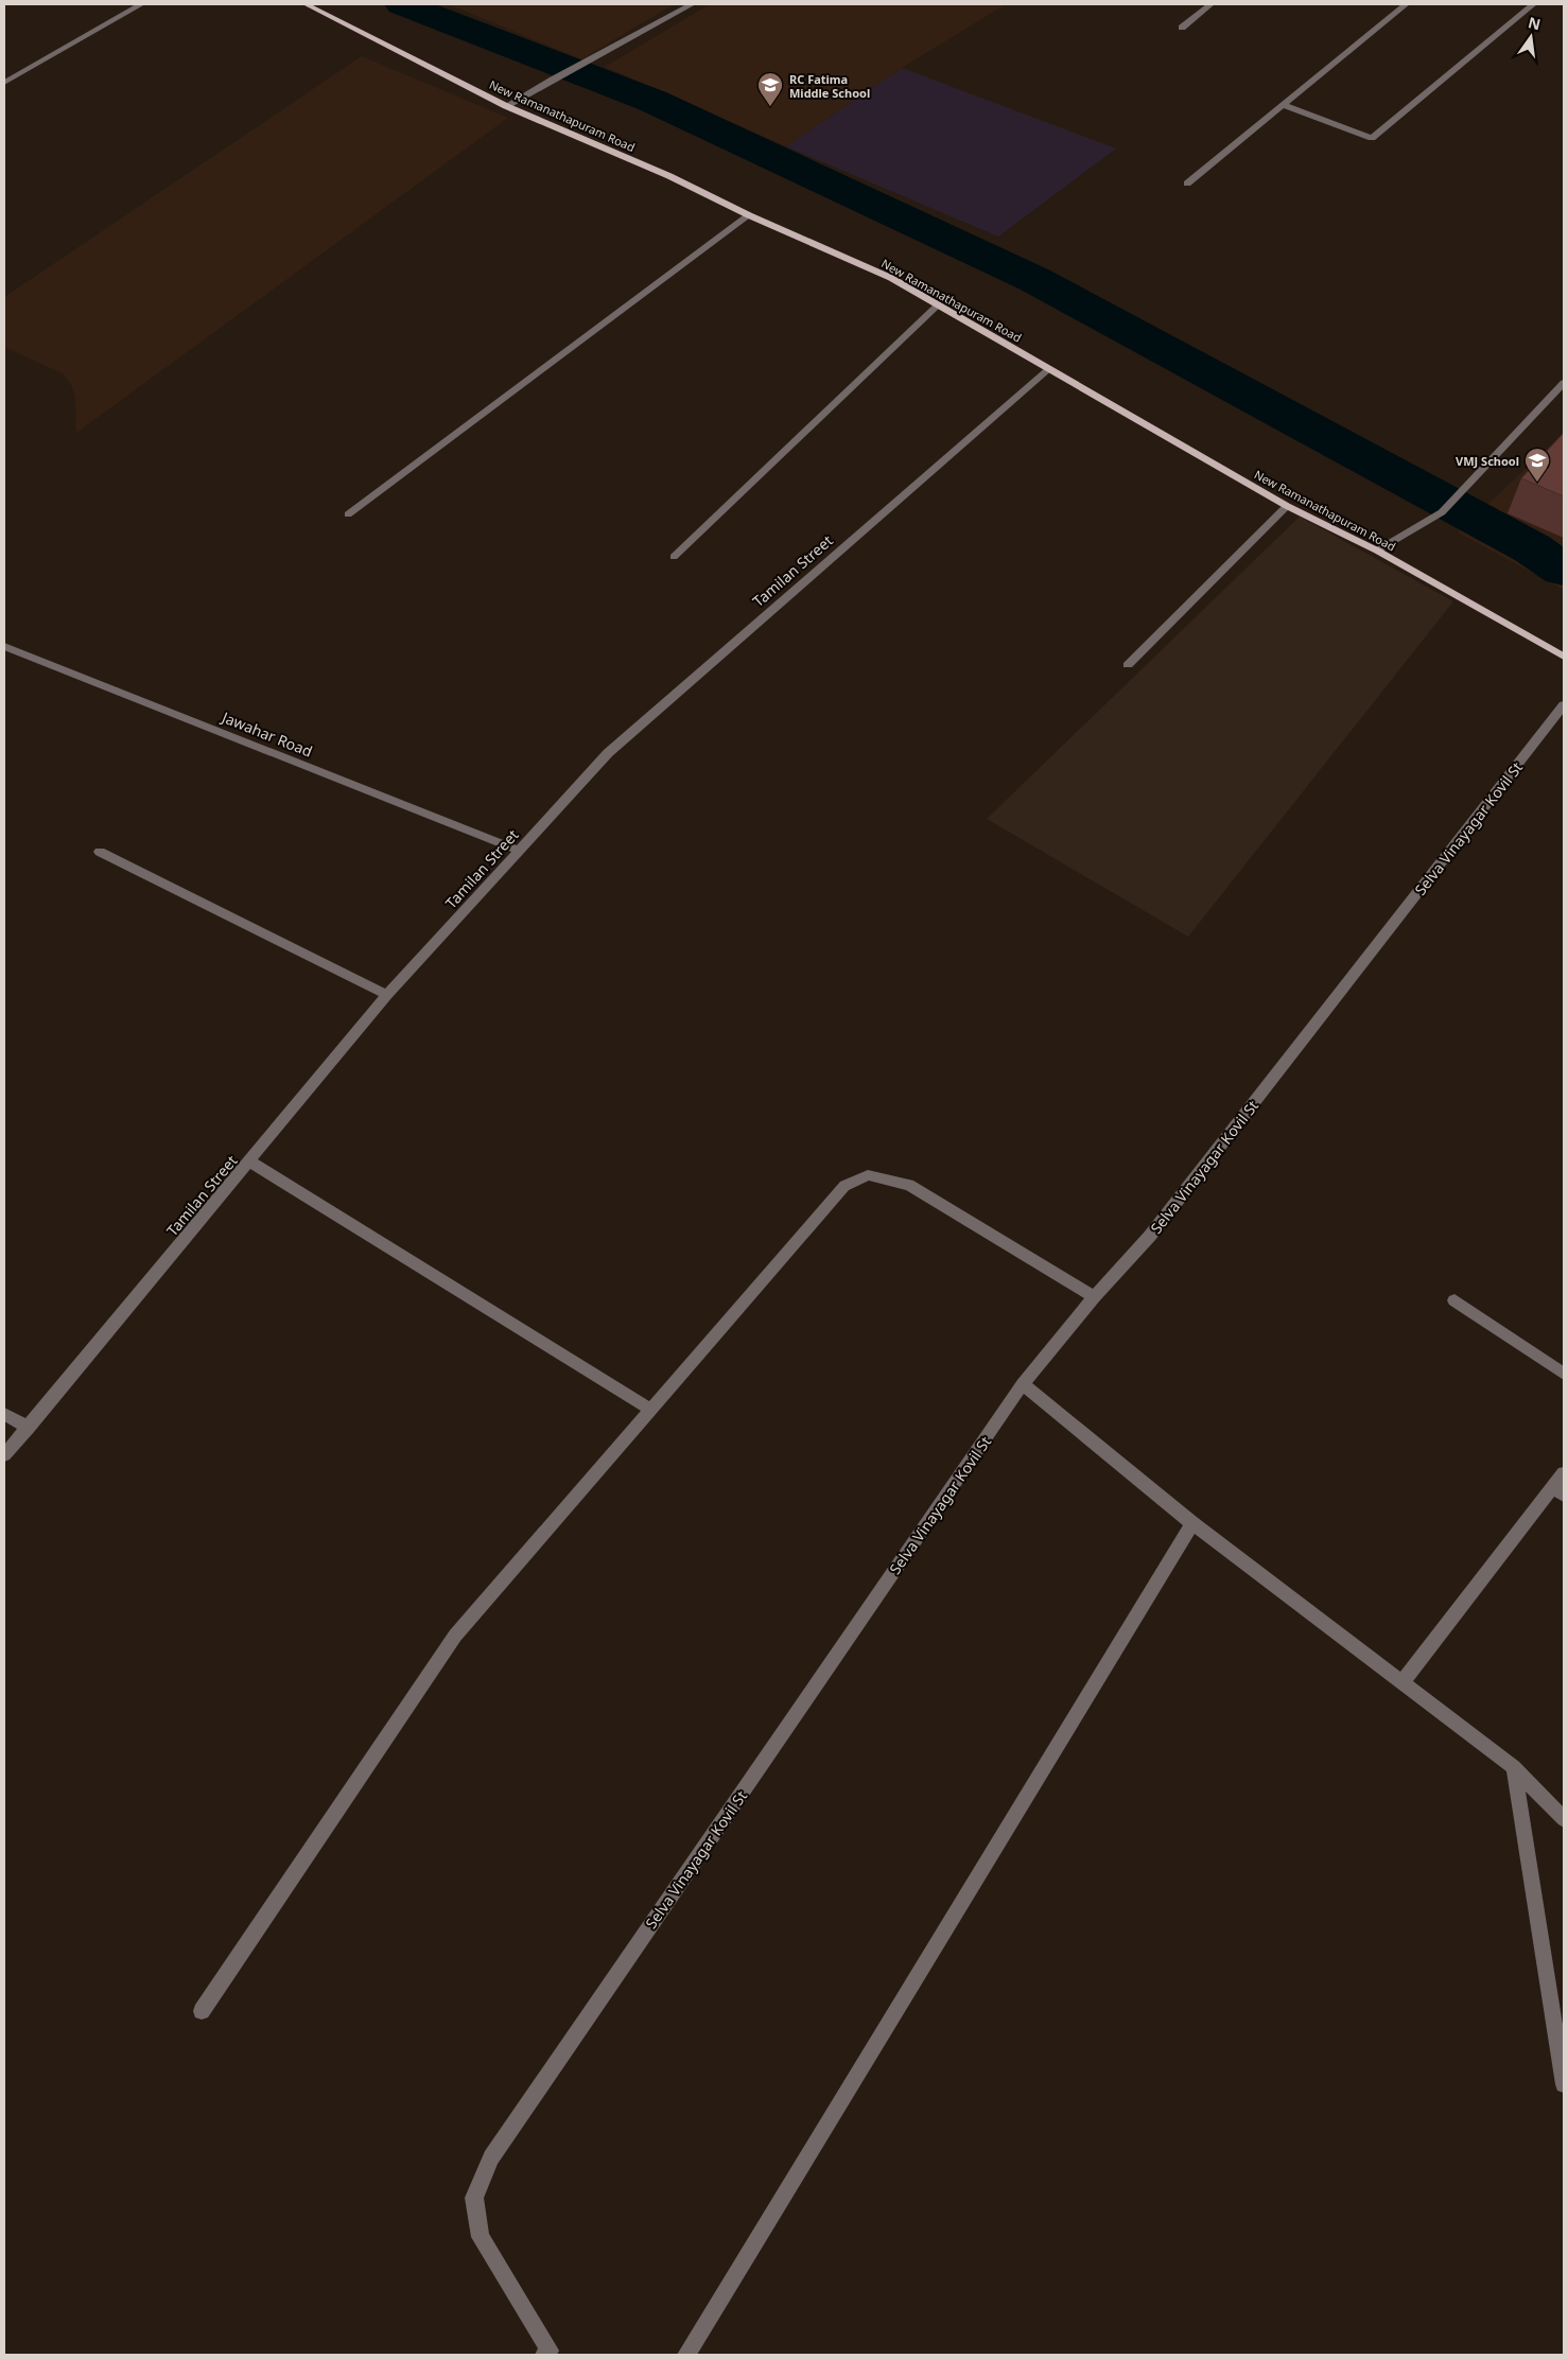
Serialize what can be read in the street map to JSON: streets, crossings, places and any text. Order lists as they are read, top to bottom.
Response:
{
  "streets": {
    "main road": ["New Ramanathapuram Road"],
    "street": ["Tamilan Street", "Jawahar Road", "Selva Vinayagar Kovil St"]
  },
  "crossings": [
    ["New Ramanathapuram Road", "Tamilan Street"],
    ["Tamilan Street", "Jawahar Road"]
  ],
  "places": {
    "school or university": ["RC Fatima Middle School", "VMJ School"]
  },
  "north": "top"
}
